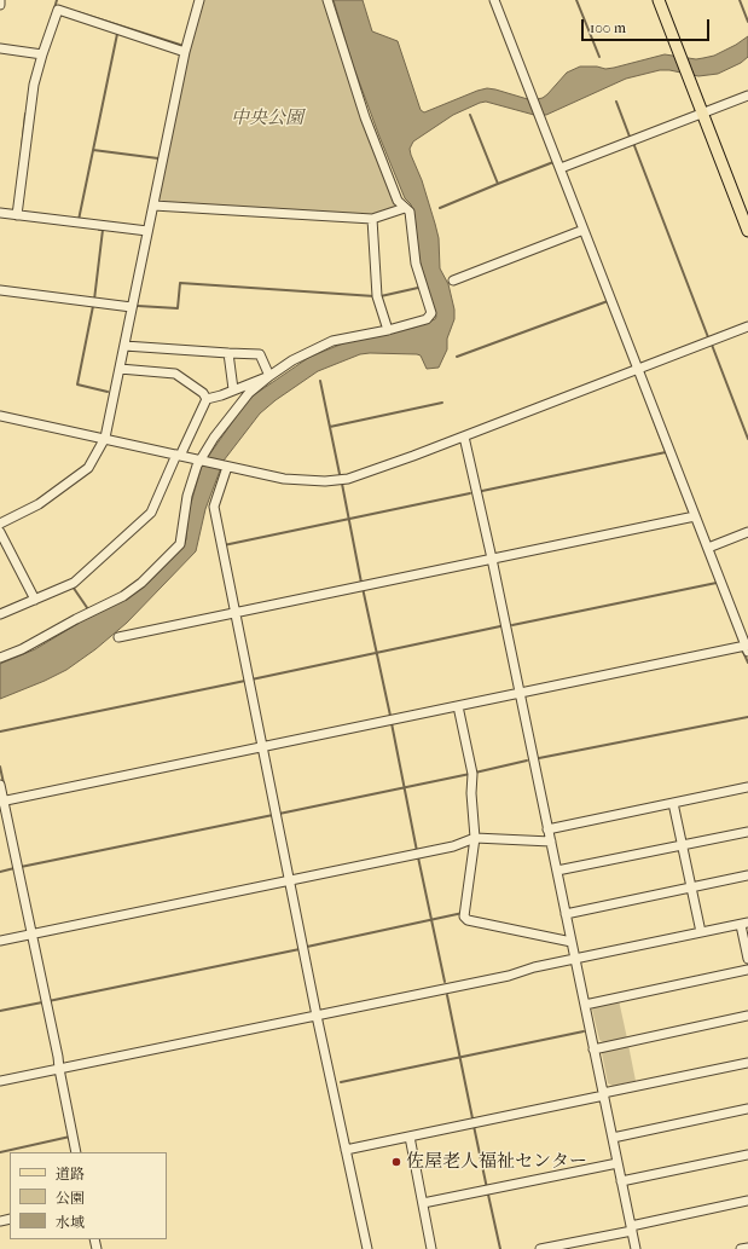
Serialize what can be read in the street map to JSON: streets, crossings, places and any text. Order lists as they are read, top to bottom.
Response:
{
  "parks": ["中央公園"],
  "places": ["佐屋老人福祉センター"],
  "legend": ["道路", "公園", "水域"],
  "scale_bar": "100 m"
}
